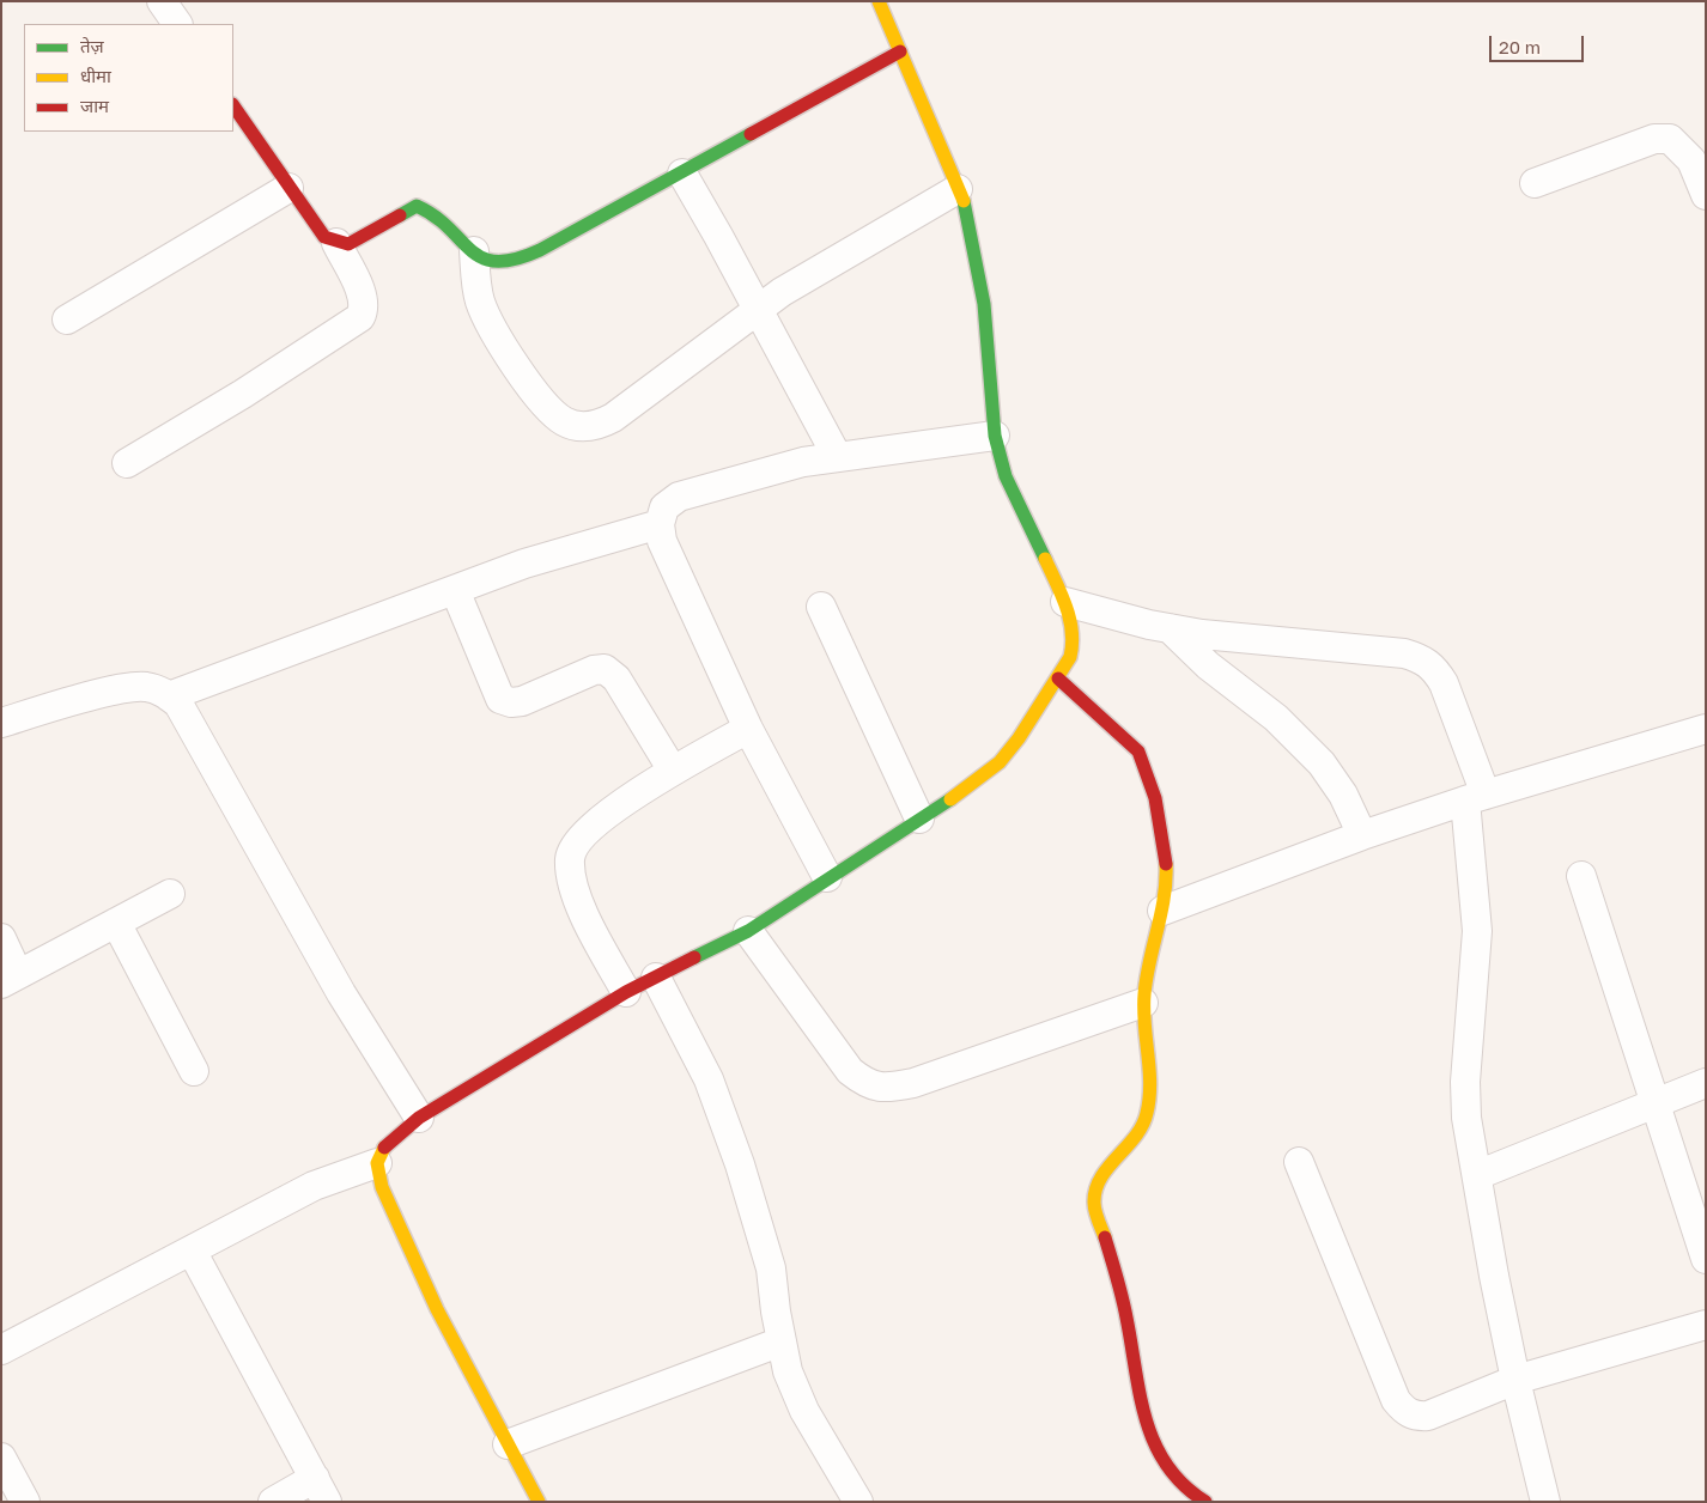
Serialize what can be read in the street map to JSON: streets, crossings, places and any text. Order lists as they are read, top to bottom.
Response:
{
  "legend": ["तेज़", "धीमा", "जाम"],
  "scale_bar": "20 m"
}
